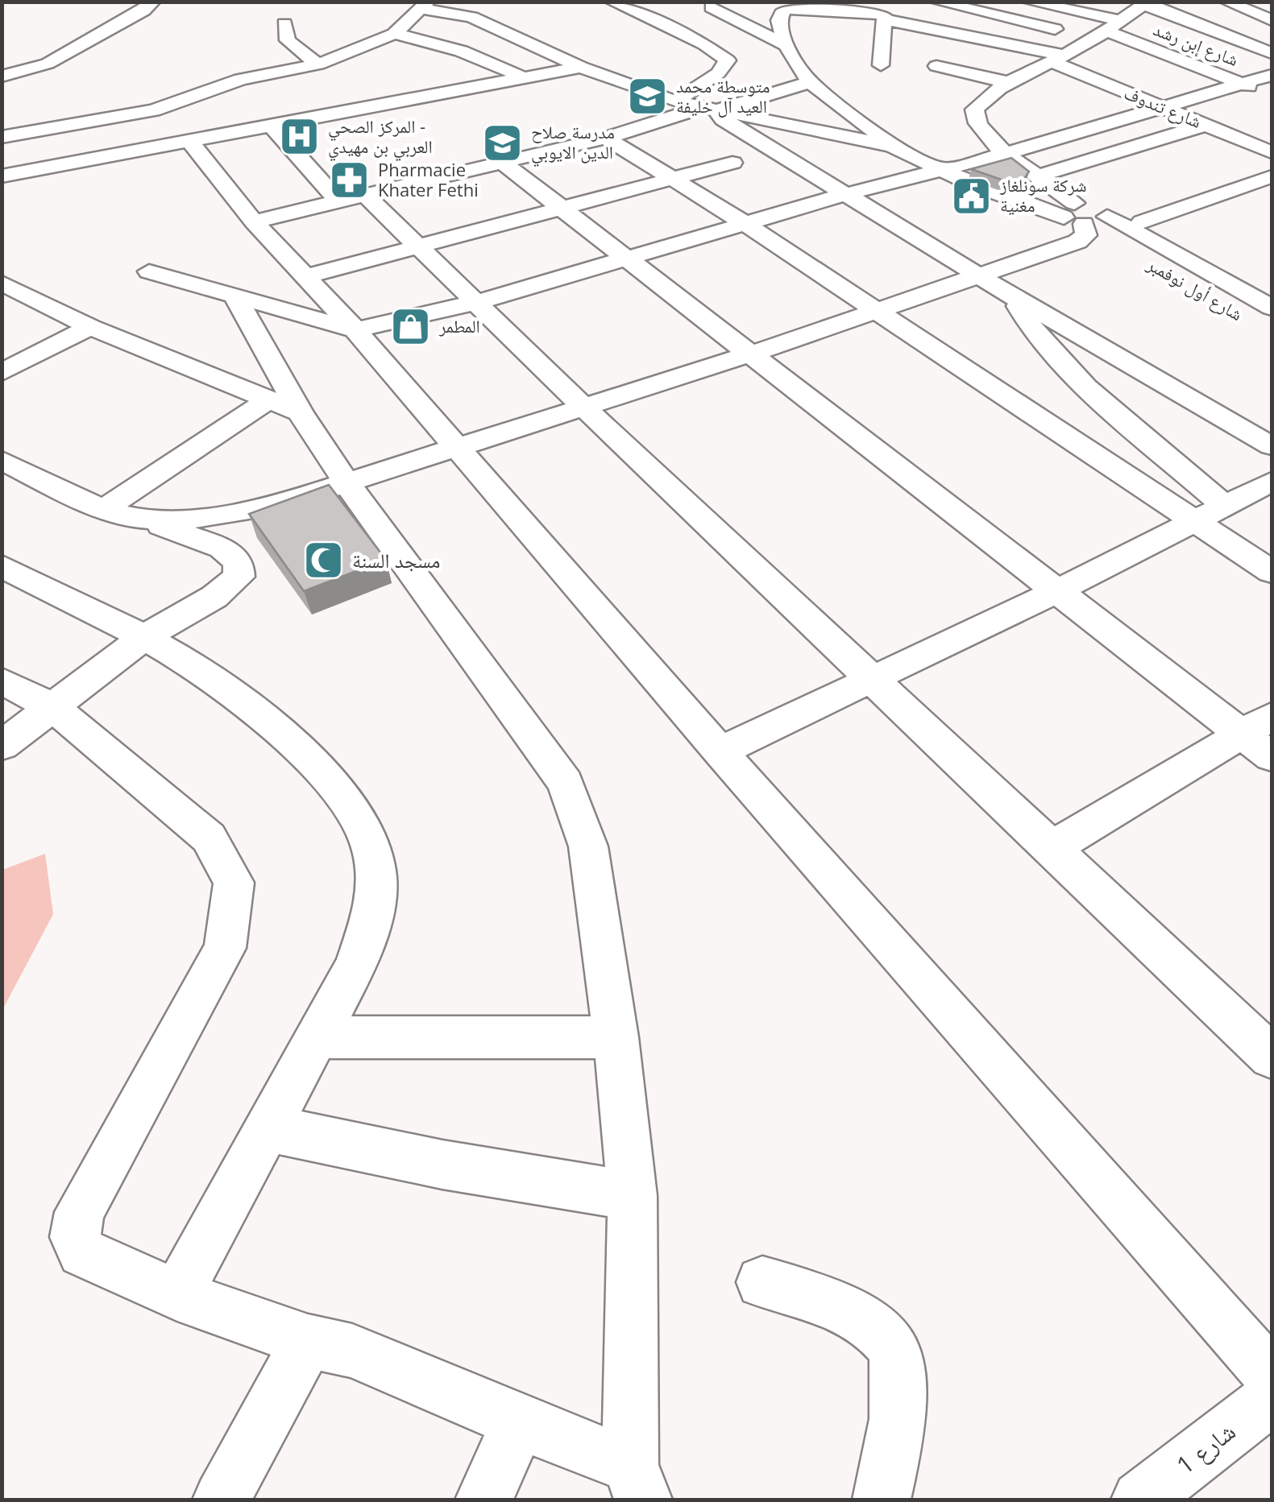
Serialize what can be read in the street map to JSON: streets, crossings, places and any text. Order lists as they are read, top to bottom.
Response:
{
  "streets": {
    "street": [
      "شارع إبن رشد",
      "شارع تندوف",
      "شارع أول نوفمبر",
      "شارع 1"
    ]
  },
  "places": {
    "school or university": ["متوسطة محمد العيد آل خليفة", "مدرسة صلاح الدين الايوبي"],
    "hospital": ["المركز الصحي - العربي بن مهيدي"],
    "pharmacy": ["Pharmacie Khater Fethi"],
    "public building": ["شركة سونلغاز مغنية"],
    "shop": ["المطمر"],
    "mosque": ["مسجد السنة"]
  }
}
